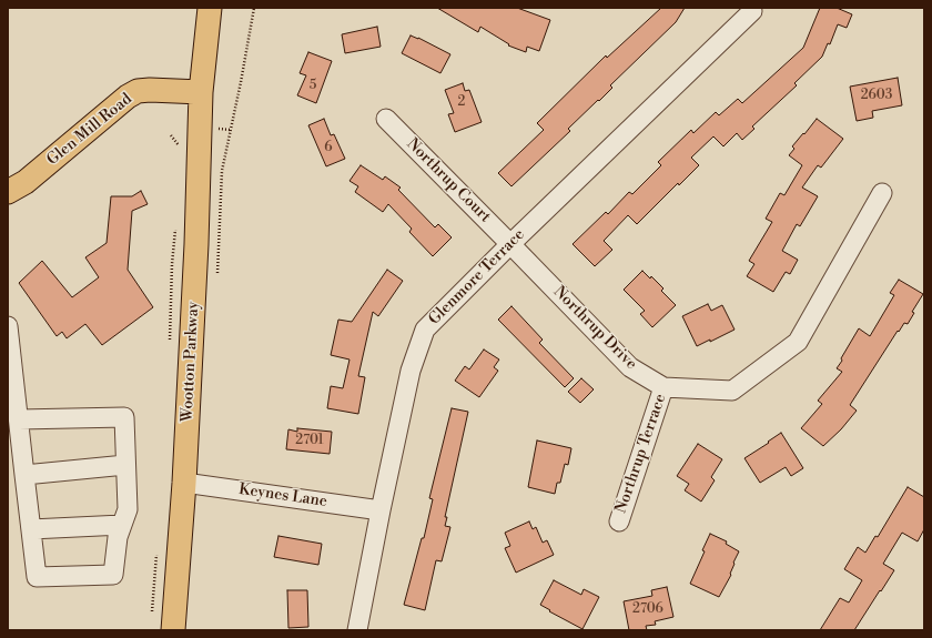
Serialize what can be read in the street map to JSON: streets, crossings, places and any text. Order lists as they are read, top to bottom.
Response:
{
  "streets": {
    "main road": ["Glen Mill Road", "Wootton Parkway"],
    "street": [
      "Northrup Court",
      "Glenmore Terrace",
      "Northrup Drive",
      "Northrup Terrace",
      "Keynes Lane"
    ]
  },
  "crossings": [
    ["Glen Mill Road", "Wootton Parkway"],
    ["Northrup Court", "Glenmore Terrace"],
    ["Northrup Court", "Northrup Drive"],
    ["Glenmore Terrace", "Northrup Drive"],
    ["Glenmore Terrace", "Keynes Lane"],
    ["Northrup Drive", "Northrup Terrace"],
    ["Wootton Parkway", "Keynes Lane"]
  ],
  "house_numbers": [
    "5",
    "2603",
    "2",
    "6",
    "2701",
    "2706"
  ]
}
